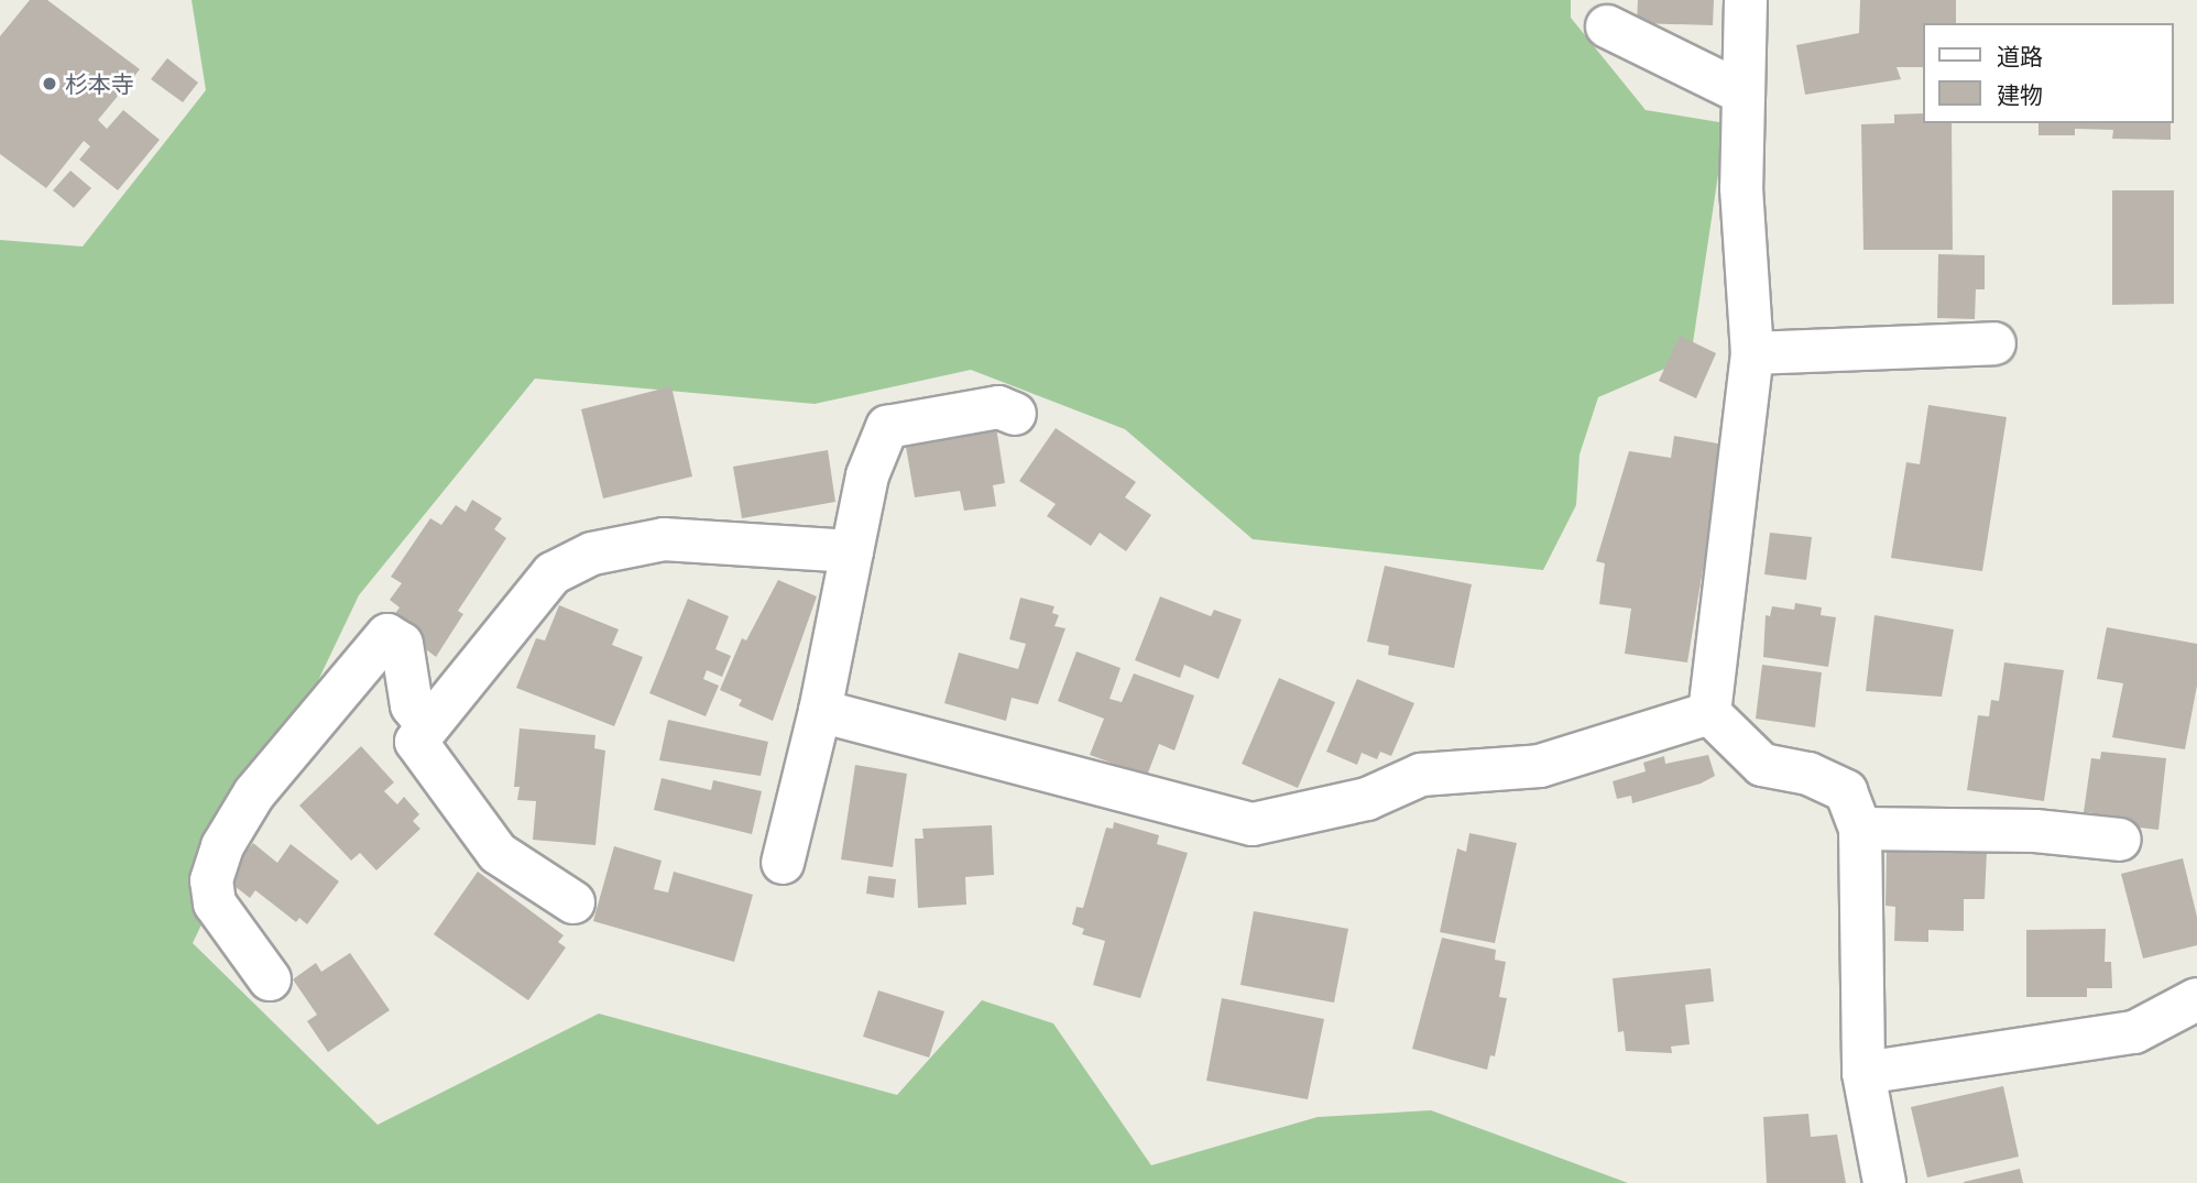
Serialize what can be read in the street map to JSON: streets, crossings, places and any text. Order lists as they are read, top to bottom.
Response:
{
  "places": ["杉本寺"],
  "legend": ["道路", "建物"]
}
